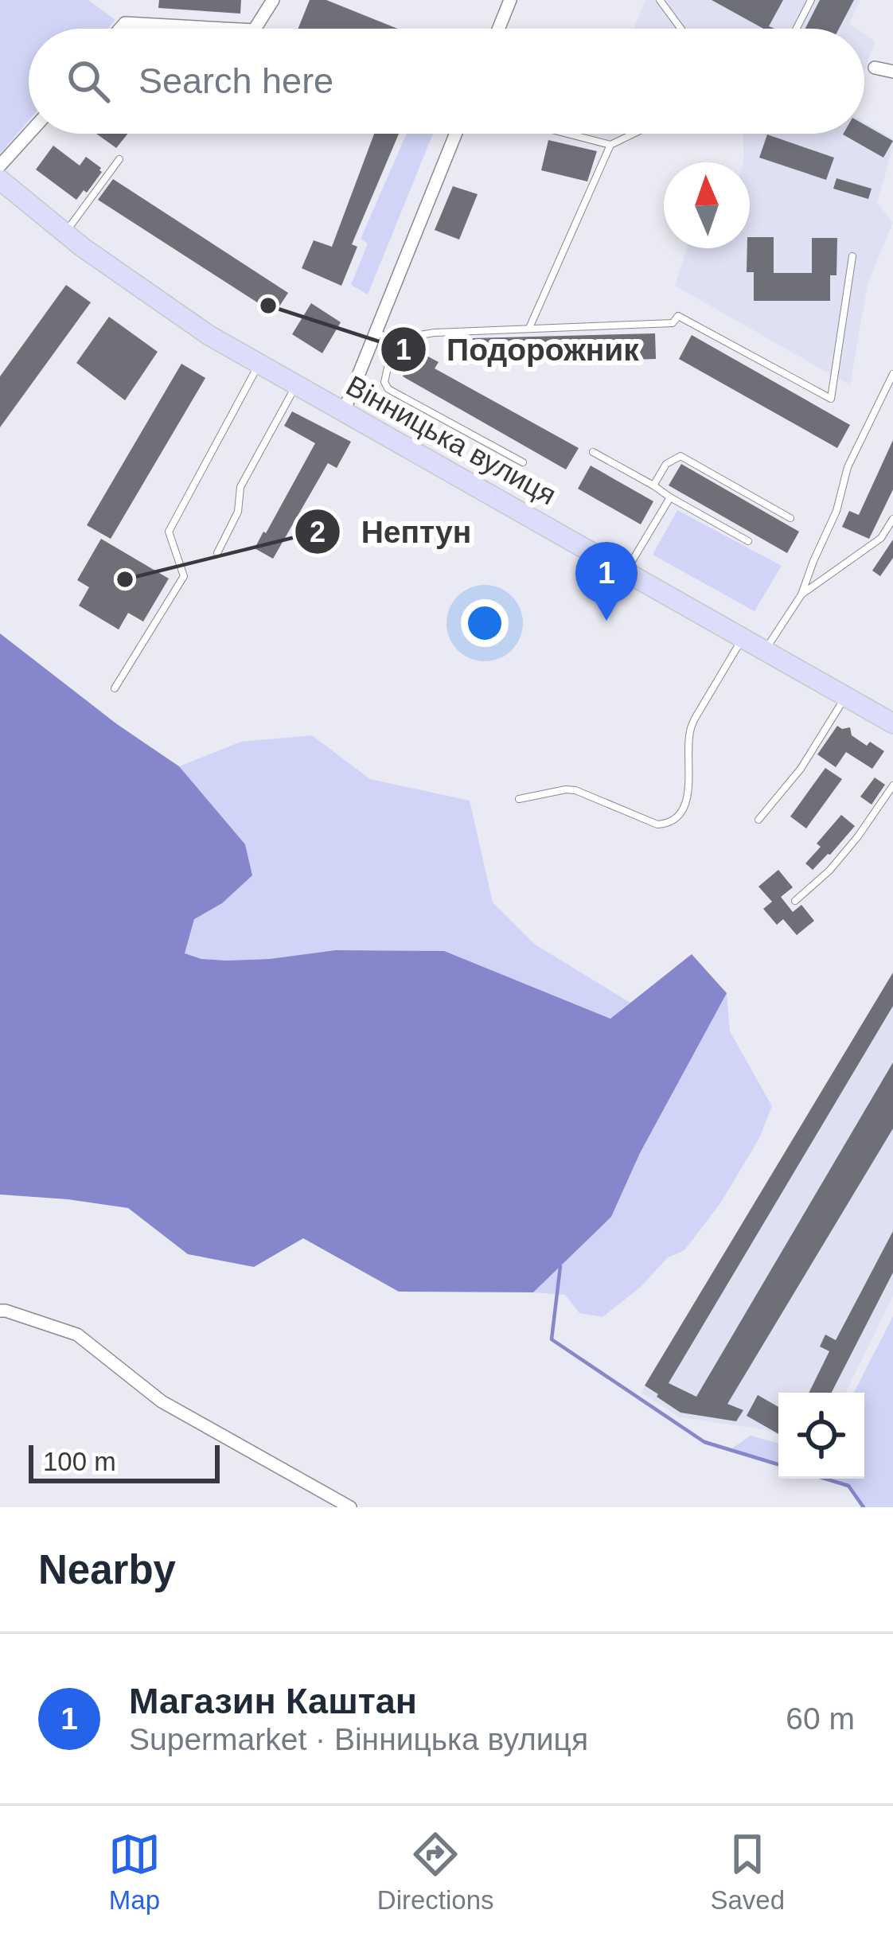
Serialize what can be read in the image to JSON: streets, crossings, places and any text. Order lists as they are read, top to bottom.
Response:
{
  "streets": {
    "main road": ["Вінницька вулиця"]
  },
  "places": ["Подорожник", "Нептун"],
  "scale_bar": "100 m",
  "north": "top",
  "page": {
    "search": "Search here",
    "pins": "1",
    "scale": "100 m",
    "heading": "Nearby",
    "list": [
      {
        "mark": "1",
        "name": "Магазин Каштан",
        "note": "Supermarket · Вінницька вулиця",
        "value": "60 m"
      }
    ],
    "nav": ["Map", "Directions", "Saved"]
  }
}
